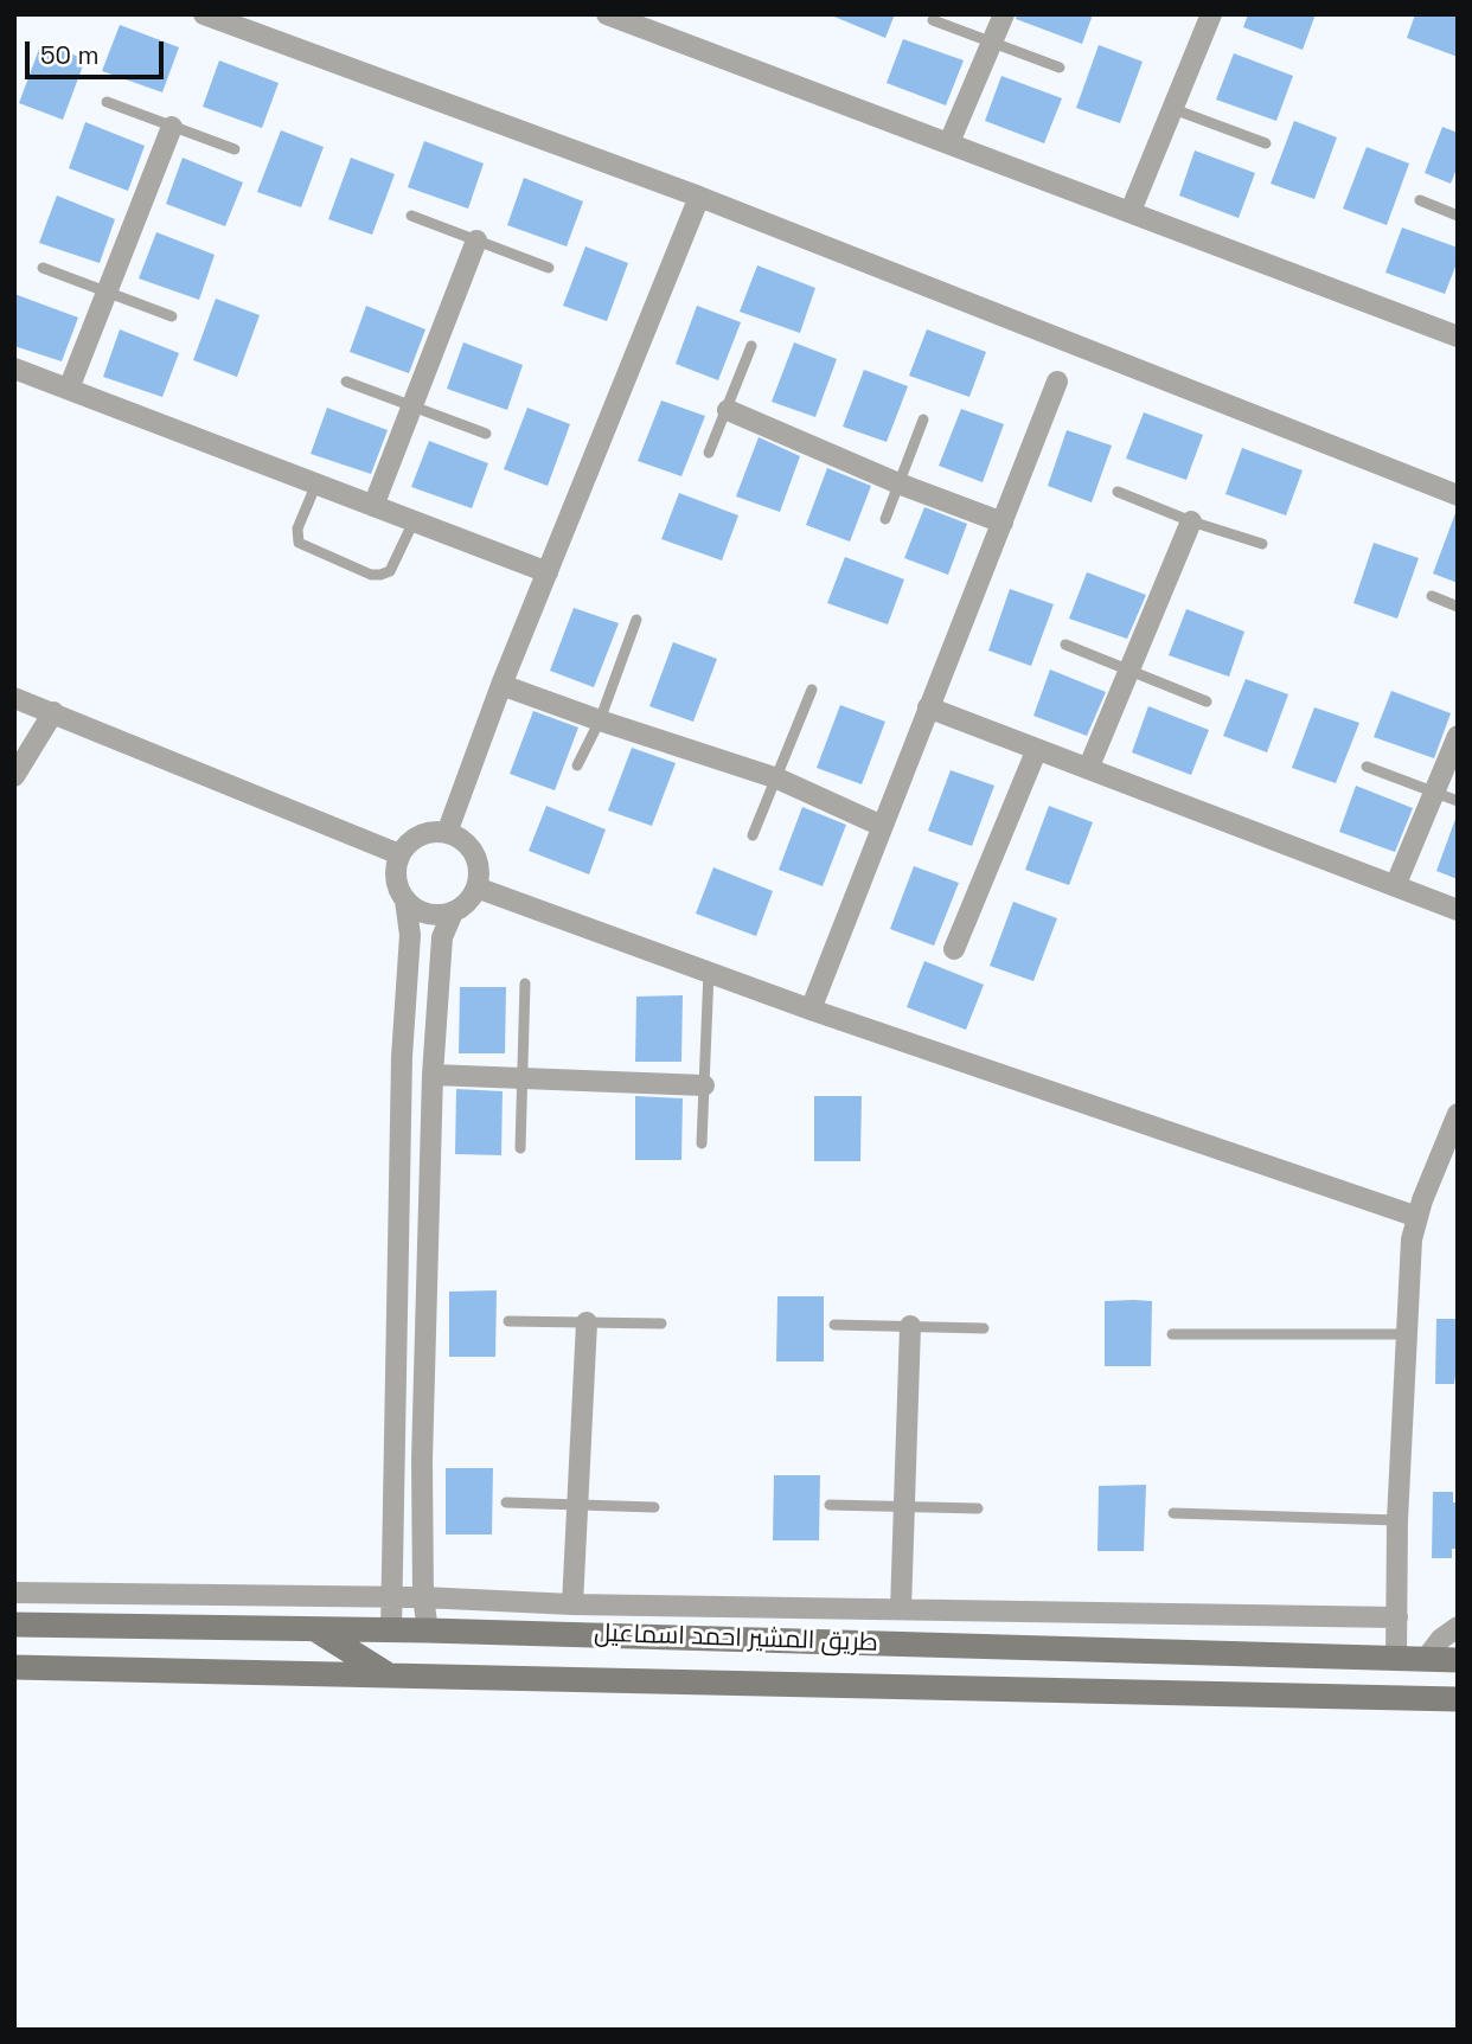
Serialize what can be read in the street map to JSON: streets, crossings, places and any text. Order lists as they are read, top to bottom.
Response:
{
  "streets": {
    "street": ["طريق المشير احمد اسماعيل"]
  },
  "scale_bar": "50 m"
}
